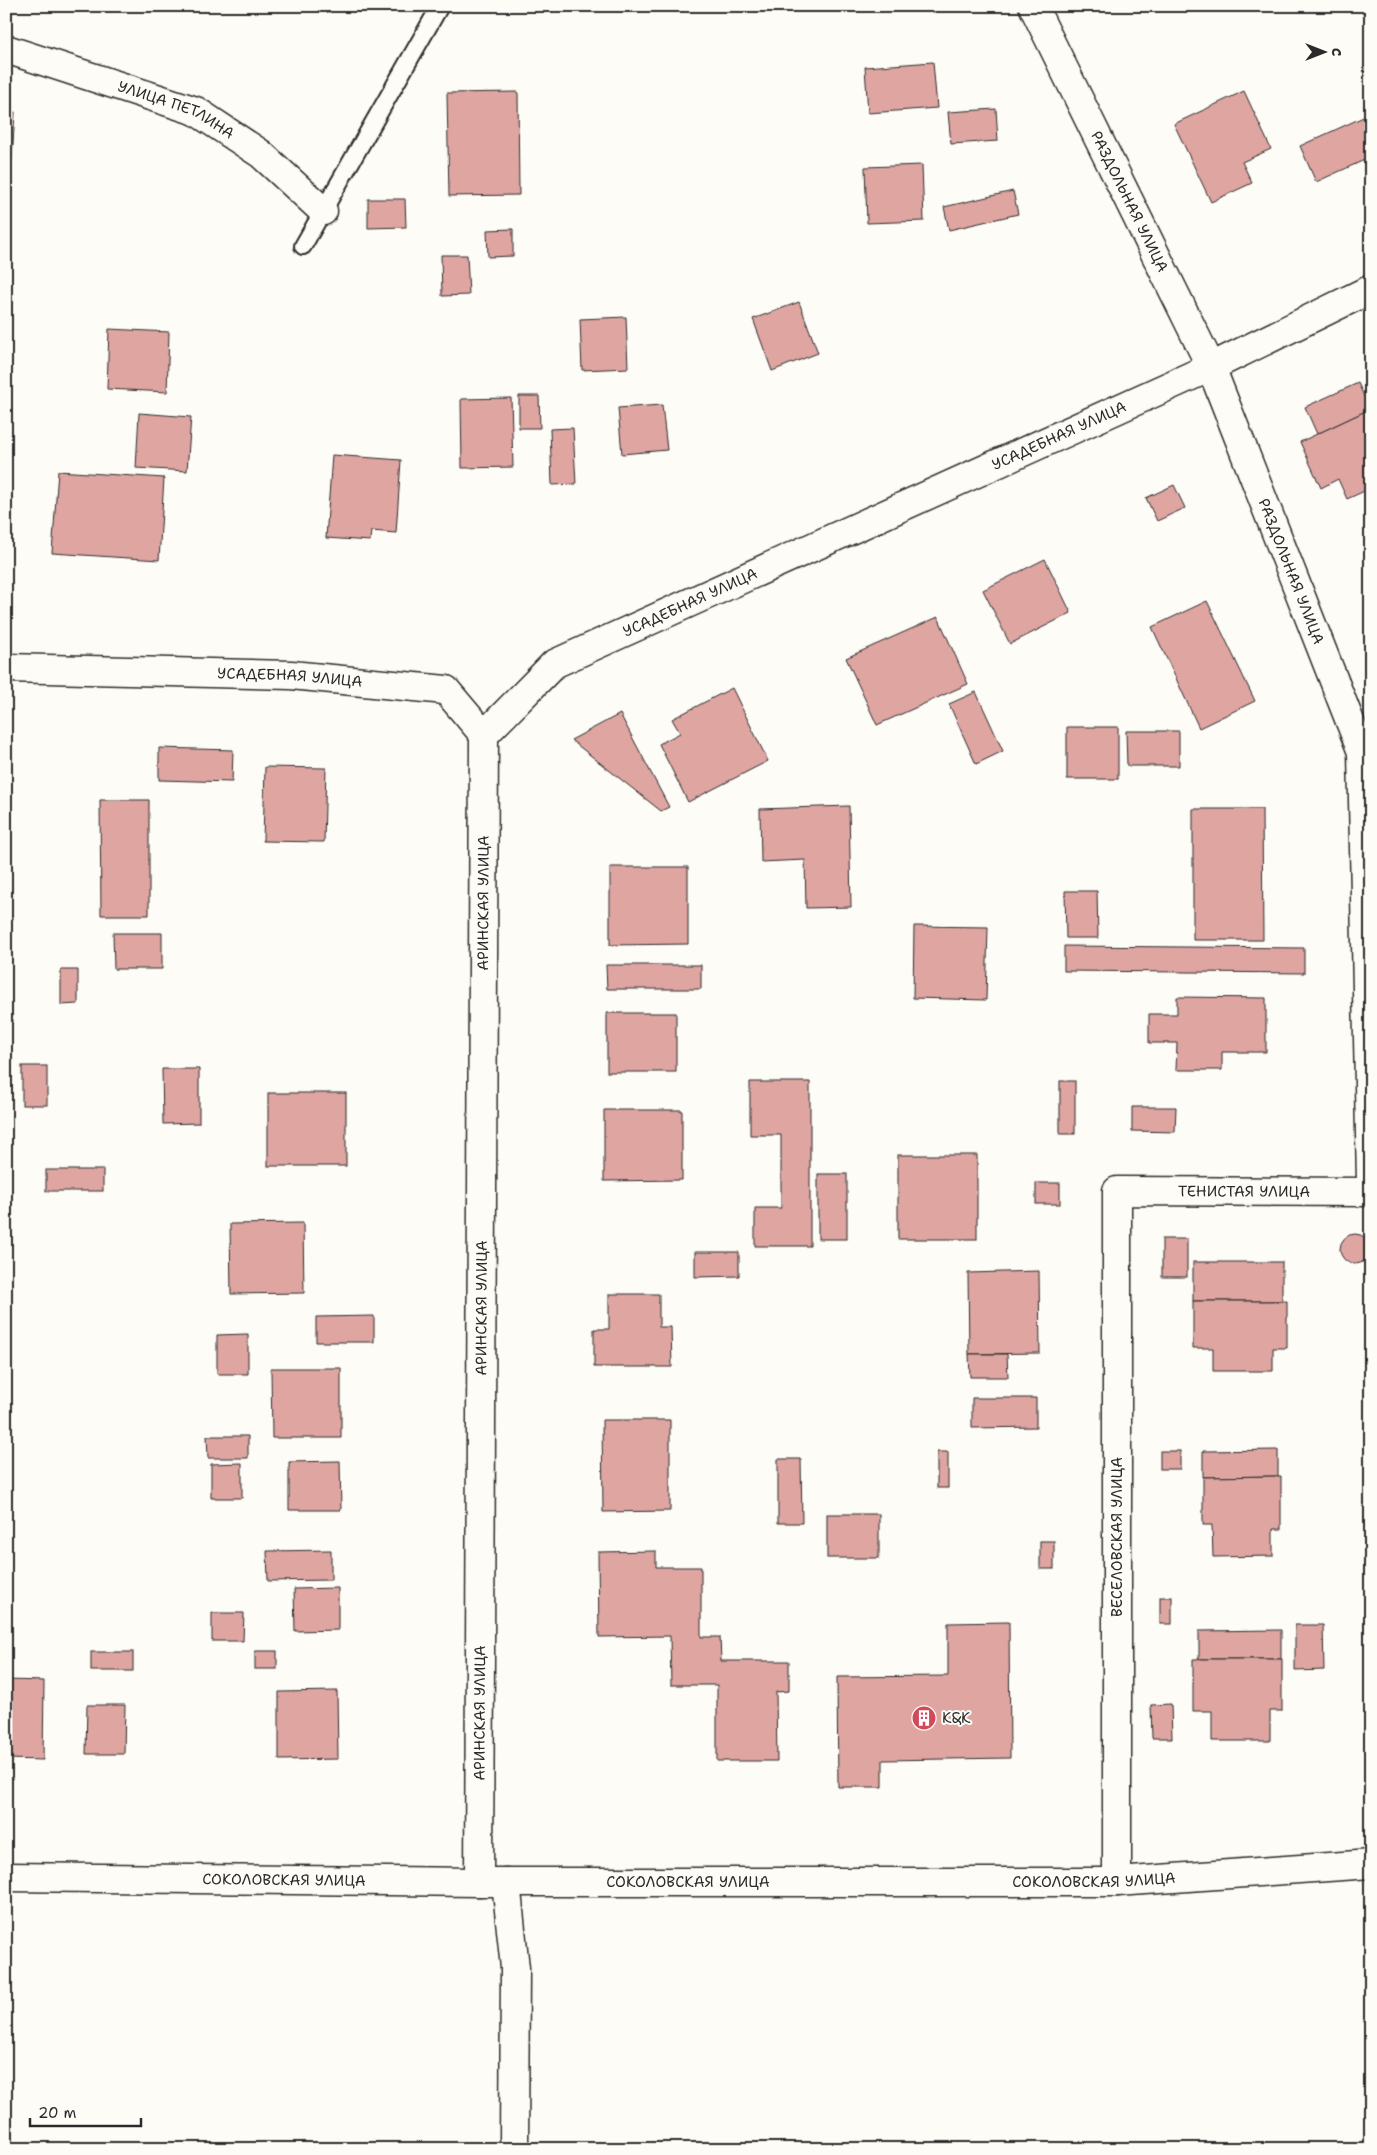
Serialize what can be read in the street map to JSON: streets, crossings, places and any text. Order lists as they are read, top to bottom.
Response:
{
  "streets": {
    "street": [
      "УЛИЦА ПЕТЛИНА",
      "РАЗДОЛЬНАЯ УЛИЦА",
      "УСАДЕБНАЯ УЛИЦА",
      "АРИНСКАЯ УЛИЦА",
      "ТЕНИСТАЯ УЛИЦА",
      "ВЕСЕЛОВСКАЯ УЛИЦА",
      "СОКОЛОВСКАЯ УЛИЦА"
    ]
  },
  "crossings": [
    ["РАЗДОЛЬНАЯ УЛИЦА", "УСАДЕБНАЯ УЛИЦА"],
    ["УСАДЕБНАЯ УЛИЦА", "АРИНСКАЯ УЛИЦА"],
    ["АРИНСКАЯ УЛИЦА", "СОКОЛОВСКАЯ УЛИЦА"],
    ["ТЕНИСТАЯ УЛИЦА", "ВЕСЕЛОВСКАЯ УЛИЦА"],
    ["ВЕСЕЛОВСКАЯ УЛИЦА", "СОКОЛОВСКАЯ УЛИЦА"]
  ],
  "places": {
    "building": ["K&K"]
  },
  "scale_bar": "20 m",
  "north": "right"
}
